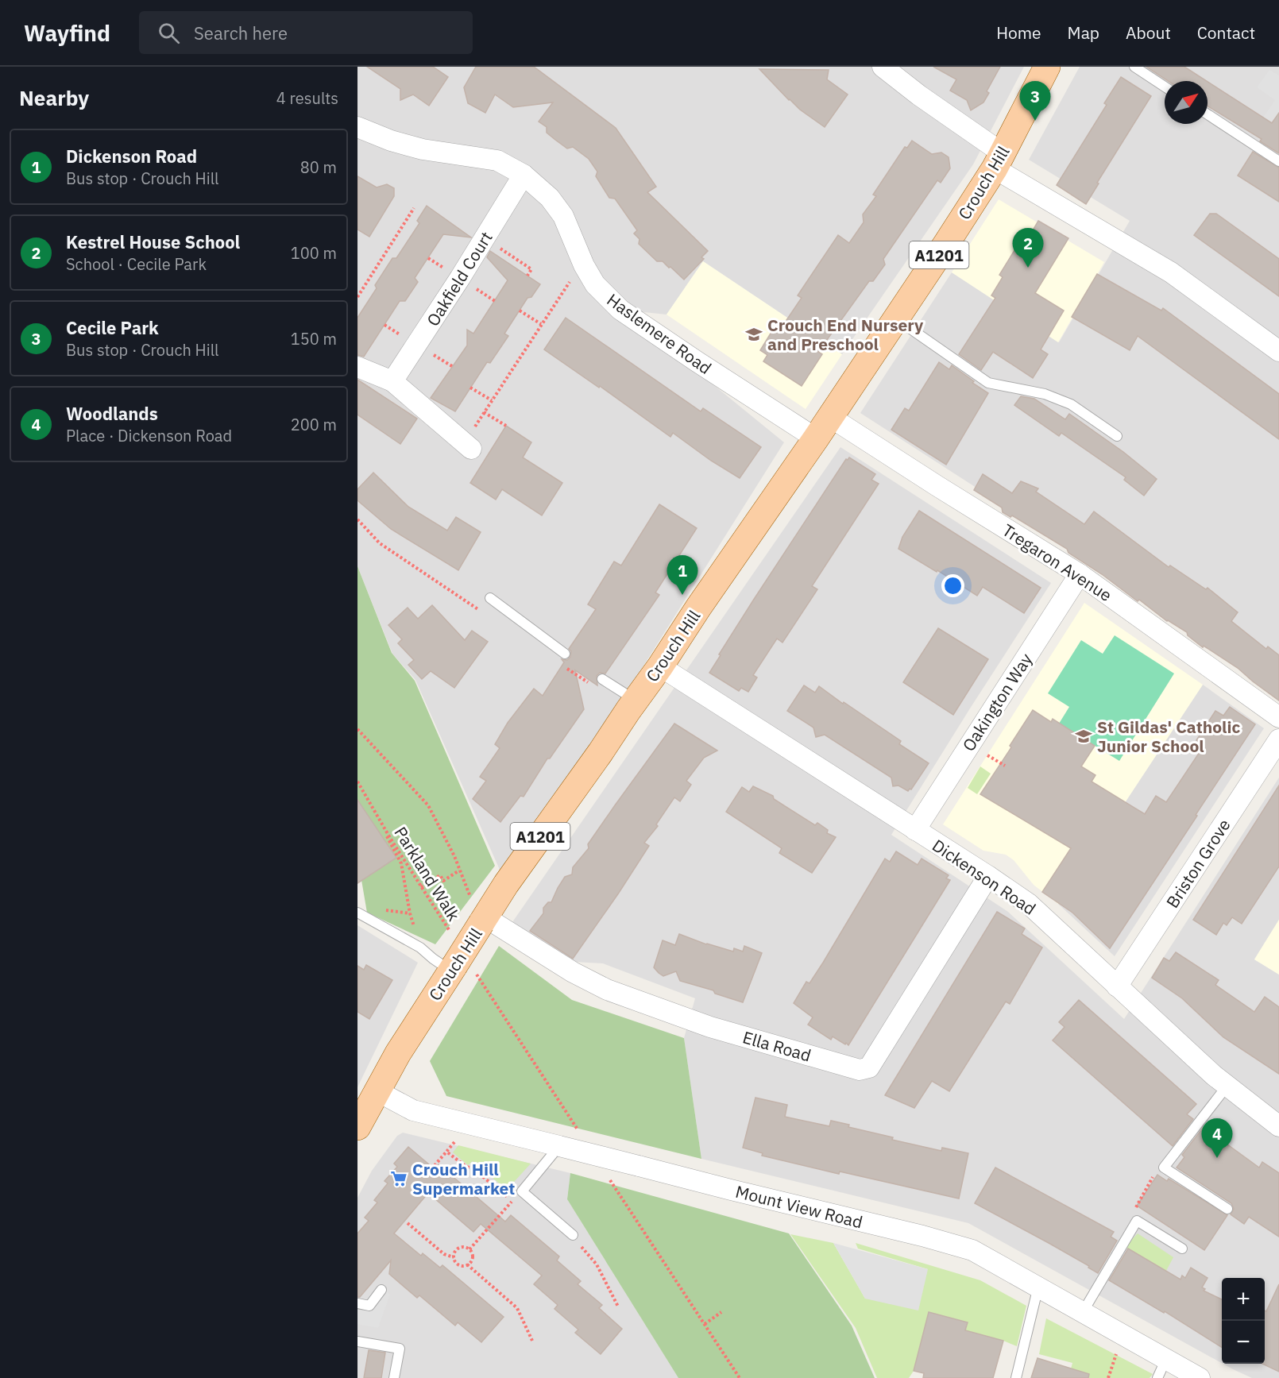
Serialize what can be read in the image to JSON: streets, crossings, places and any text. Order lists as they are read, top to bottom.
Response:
{
  "streets": {
    "main road": ["Crouch Hill", "A1201"],
    "street": [
      "Oakfield Court",
      "Haslemere Road",
      "Tregaron Avenue",
      "Oakington Way",
      "Briston Grove",
      "Dickenson Road",
      "Ella Road",
      "Mount View Road"
    ],
    "path": ["Parkland Walk"]
  },
  "crossings": [
    ["Crouch Hill", "Haslemere Road"],
    ["Crouch Hill", "Tregaron Avenue"],
    ["Crouch Hill", "Dickenson Road"],
    ["Crouch Hill", "Ella Road"],
    ["Crouch Hill", "Mount View Road"],
    ["Oakfield Court", "Haslemere Road"],
    ["Tregaron Avenue", "Oakington Way"],
    ["Oakington Way", "Dickenson Road"],
    ["Briston Grove", "Dickenson Road"],
    ["Dickenson Road", "Ella Road"]
  ],
  "places": {
    "school or university": ["Crouch End Nursery and Preschool", "St Gildas' Catholic Junior School"],
    "supermarket": ["Crouch Hill Supermarket"]
  },
  "north": "top right",
  "page": {
    "header": "Wayfind",
    "search": "Search here",
    "nav": [
      "Home",
      "Map",
      "About",
      "Contact"
    ],
    "heading": ["Nearby", "4 results"],
    "pins": [
      "3",
      "2",
      "1",
      "4"
    ],
    "list": [
      {
        "mark": "1",
        "name": "Dickenson Road",
        "note": "Bus stop · Crouch Hill",
        "value": "80 m"
      },
      {
        "mark": "2",
        "name": "Kestrel House School",
        "note": "School · Cecile Park",
        "value": "100 m"
      },
      {
        "mark": "3",
        "name": "Cecile Park",
        "note": "Bus stop · Crouch Hill",
        "value": "150 m"
      },
      {
        "mark": "4",
        "name": "Woodlands",
        "note": "Place · Dickenson Road",
        "value": "200 m"
      }
    ],
    "map_buttons": ["+", "−"]
  }
}
